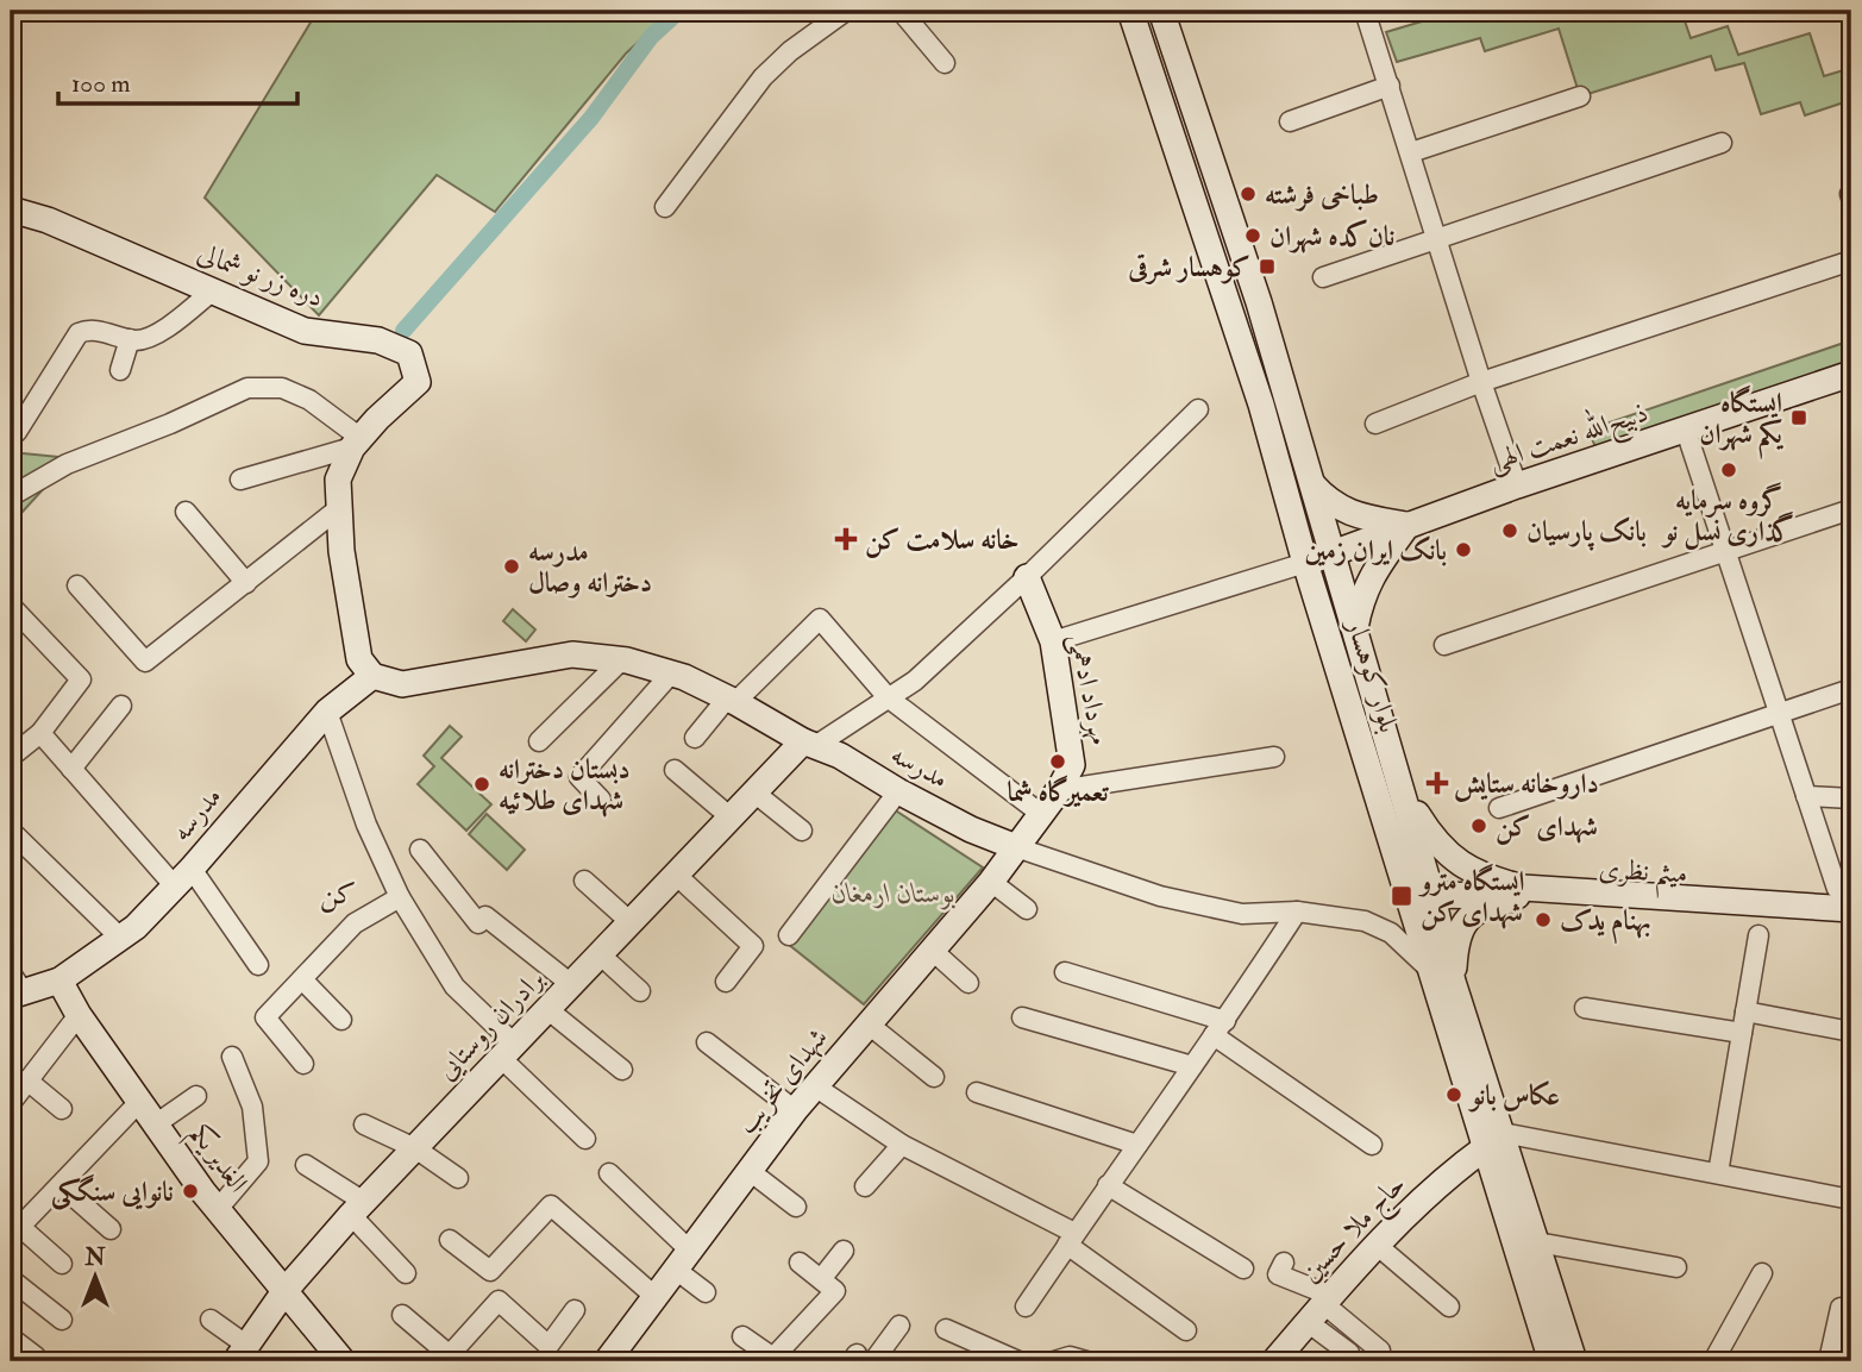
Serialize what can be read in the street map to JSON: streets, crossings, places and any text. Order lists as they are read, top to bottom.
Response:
{
  "streets": {
    "street": [
      "دره زر نو شمالی",
      "ذبیح‌الله نعمت الهی",
      "بلوار کوهسار",
      "مهرداد ادهمی",
      "مدرسه",
      "میثم نظری",
      "برادران روستایی",
      "شهدای تخریب",
      "الغدیر یکم",
      "حاج ملا حسین"
    ]
  },
  "crossings": [
    ["دره زر نو شمالی", "مدرسه"],
    ["ذبیح‌الله نعمت الهی", "بلوار کوهسار"],
    ["بلوار کوهسار", "مدرسه"],
    ["بلوار کوهسار", "میثم نظری"],
    ["بلوار کوهسار", "حاج ملا حسین"],
    ["مهرداد ادهمی", "مدرسه"],
    ["مهرداد ادهمی", "شهدای تخریب"],
    ["مدرسه", "برادران روستایی"],
    ["مدرسه", "شهدای تخریب"],
    ["مدرسه", "الغدیر یکم"],
    ["برادران روستایی", "الغدیر یکم"]
  ],
  "districts": ["کن"],
  "parks": ["بوستان ارمغان"],
  "places": {
    "other": [
      "طباخی فرشته",
      "نان‌کده شهران",
      "گروه سرمایه گذاری نسل نو",
      "بانک پارسیان",
      "بانک ایران زمین",
      "مدرسه دخترانه وصال",
      "تعمیرگاه شما",
      "دبستان دخترانه شهدای طلائیه",
      "شهدای کن",
      "بهنام یدک",
      "عکاس بانو",
      "نانوایی سنگکی"
    ],
    "transit": ["کوهسار شرقی", "ایستگاه یکم شهران", "ایستگاه مترو شهدای کن"],
    "health": ["خانه سلامت کن", "داروخانه ستایش"]
  },
  "scale_bar": "100 m",
  "north": "top"
}
